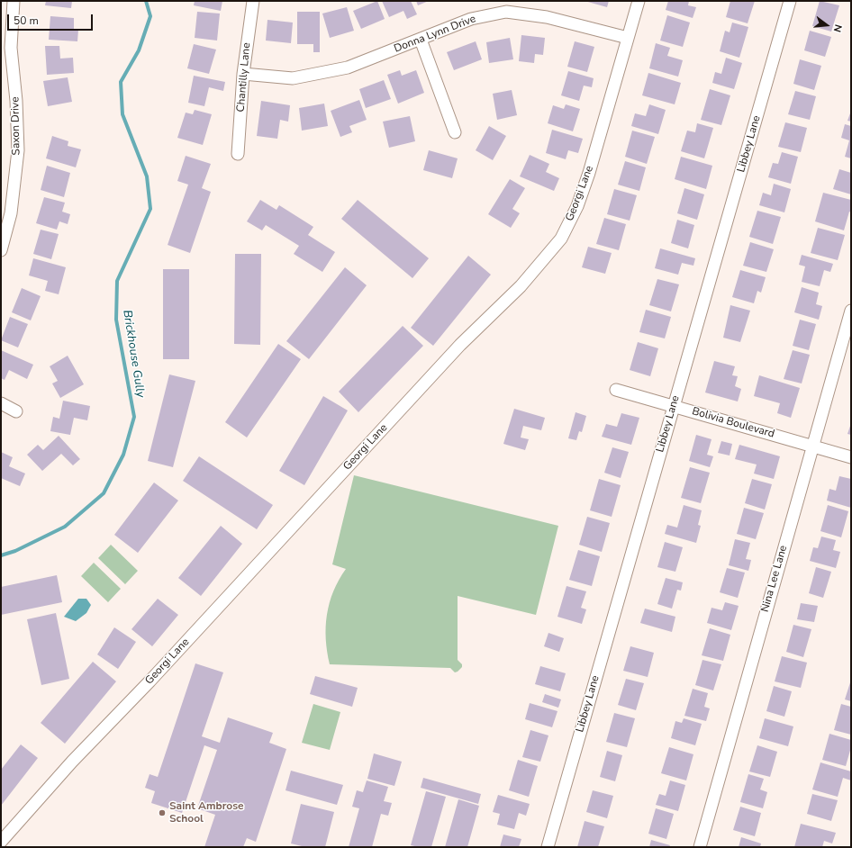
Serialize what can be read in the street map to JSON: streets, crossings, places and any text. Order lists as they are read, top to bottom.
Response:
{
  "streets": {
    "street": [
      "Donna Lynn Drive",
      "Chantilly Lane",
      "Saxon Drive",
      "Libbey Lane",
      "Georgi Lane",
      "Bolivia Boulevard",
      "Nina Lee Lane"
    ]
  },
  "crossings": [
    ["Donna Lynn Drive", "Chantilly Lane"],
    ["Donna Lynn Drive", "Georgi Lane"],
    ["Libbey Lane", "Bolivia Boulevard"],
    ["Bolivia Boulevard", "Nina Lee Lane"]
  ],
  "water": ["Brickhouse Gully"],
  "places": ["Saint Ambrose School"],
  "scale_bar": "50 m",
  "north": "right"
}
